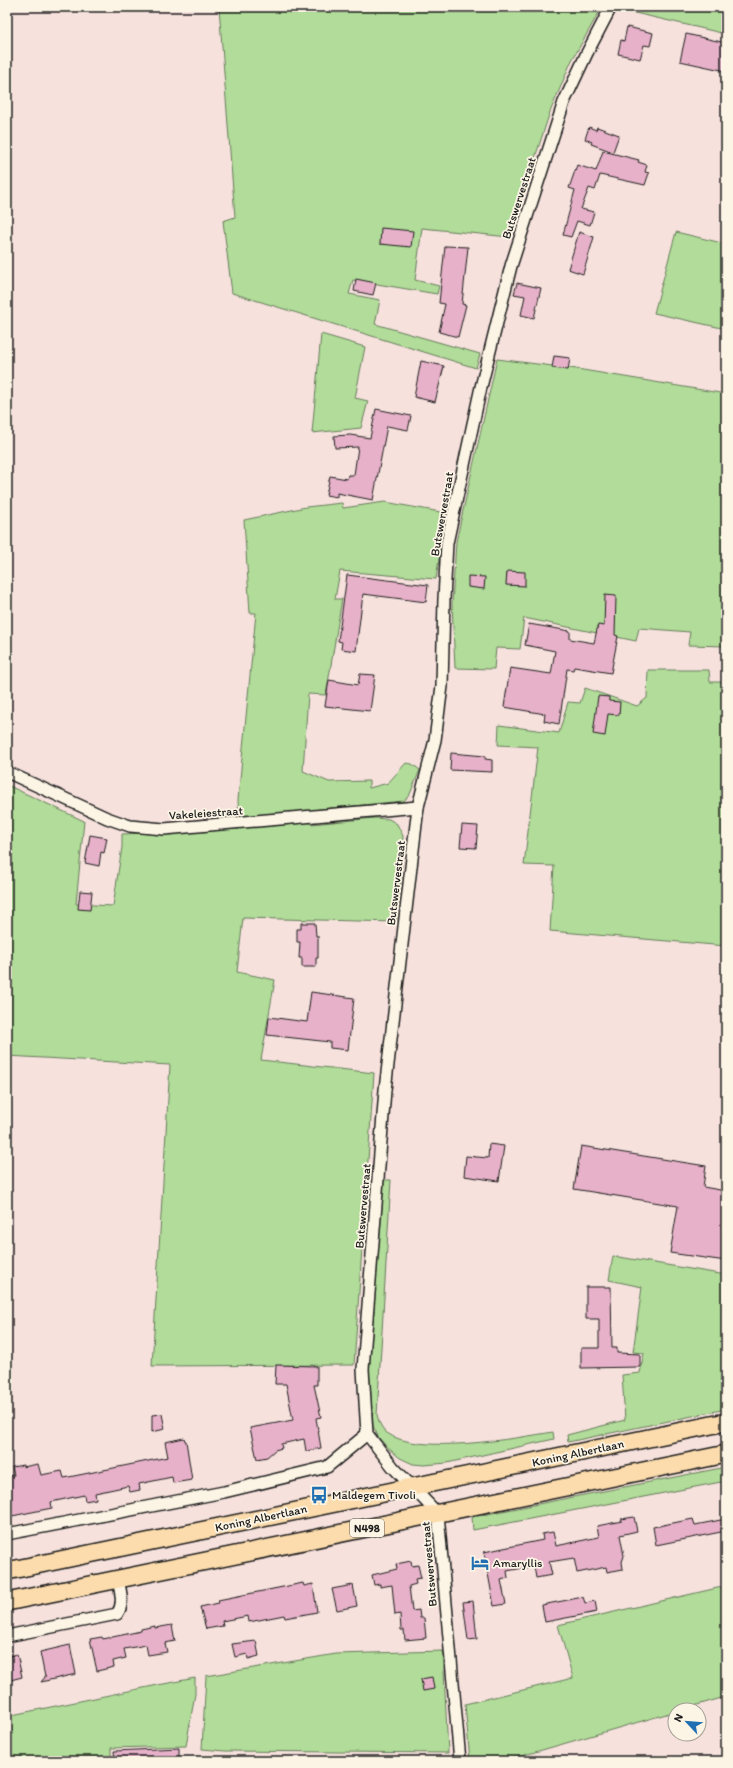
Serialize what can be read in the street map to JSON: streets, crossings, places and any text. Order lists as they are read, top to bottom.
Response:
{
  "streets": {
    "main road": ["Koning Albertlaan", "N498"],
    "street": ["Butswervestraat", "Vakeleiestraat"]
  },
  "crossings": [
    ["Butswervestraat", "Vakeleiestraat"],
    ["Butswervestraat", "Koning Albertlaan"],
    ["Butswervestraat", "N498"]
  ],
  "places": {
    "bus stop": ["Maldegem Tivoli"],
    "hotel": ["Amaryllis"]
  },
  "north": "top left"
}
